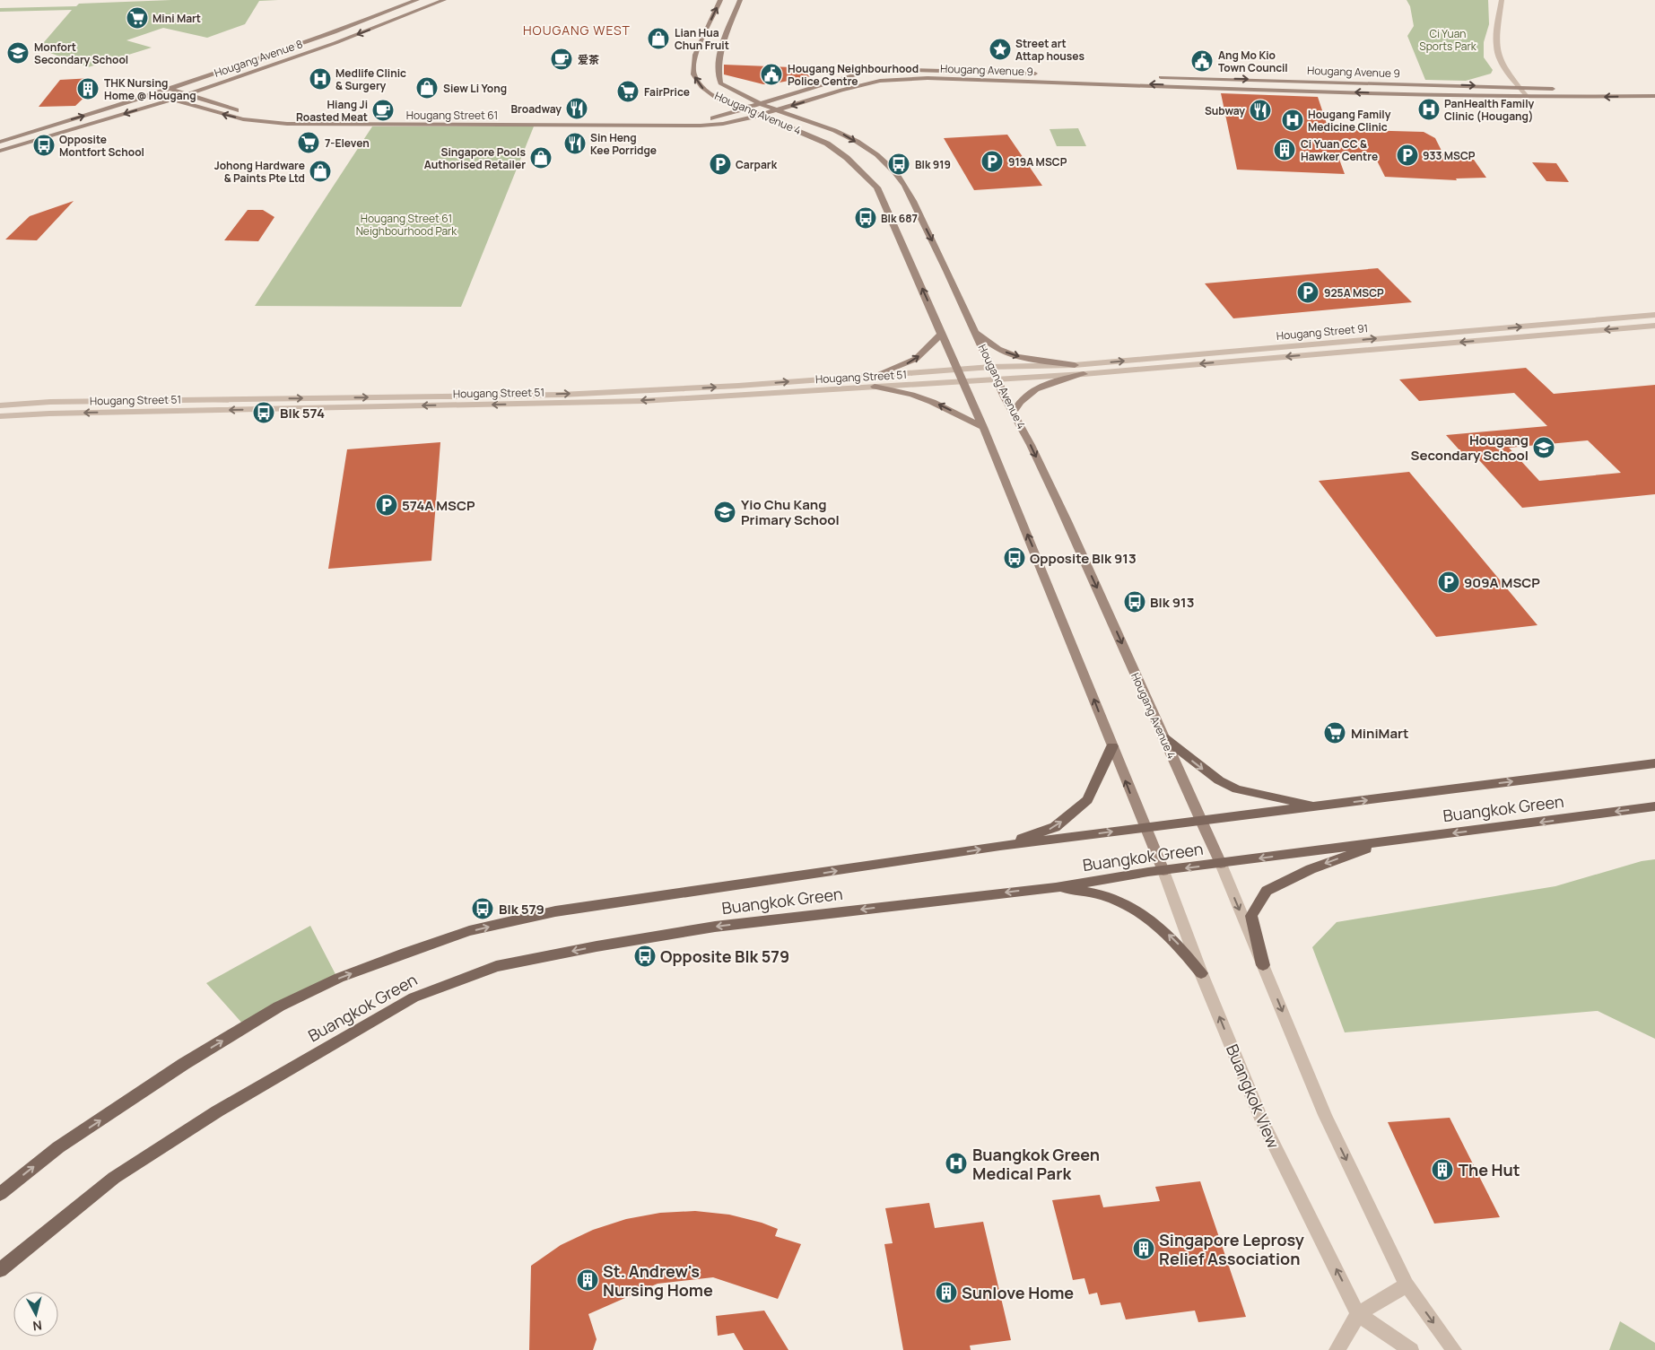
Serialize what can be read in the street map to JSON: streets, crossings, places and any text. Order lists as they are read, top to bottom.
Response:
{
  "streets": {
    "main road": ["Buangkok Green"],
    "street": [
      "Hougang Avenue 8",
      "Hougang Avenue 9",
      "Hougang Avenue 4",
      "Hougang Street 61",
      "Hougang Street 91",
      "Hougang Street 51",
      "Buangkok View"
    ]
  },
  "crossings": [
    ["Hougang Avenue 8", "Hougang Street 61"],
    ["Hougang Avenue 9", "Hougang Avenue 4"],
    ["Hougang Avenue 9", "Hougang Street 61"],
    ["Hougang Avenue 4", "Hougang Street 61"],
    ["Hougang Avenue 4", "Hougang Street 91"],
    ["Hougang Avenue 4", "Hougang Street 51"],
    ["Hougang Avenue 4", "Buangkok Green"],
    ["Hougang Avenue 4", "Buangkok View"],
    ["Hougang Street 91", "Hougang Street 51"],
    ["Buangkok Green", "Buangkok View"]
  ],
  "districts": ["HOUGANG WEST"],
  "parks": ["Ci Yuan Sports Park", "Hougang Street 61 Neighbourhood Park"],
  "places": {
    "supermarket": [
      "Mini Mart",
      "FairPrice",
      "7-Eleven",
      "MiniMart"
    ],
    "shop": [
      "Lian Hua Chun Fruit",
      "Siew Li Yong",
      "Singapore Pools Authorised Retailer",
      "Johong Hardware & Paints Pte Ltd"
    ],
    "place": ["Street art Attap houses"],
    "school or university": ["Monfort Secondary School", "Hougang Secondary School", "Yio Chu Kang Primary School"],
    "cafe": ["爱茶", "Hiang Ji Roasted Meat"],
    "public building": ["Ang Mo Kio Town Council", "Hougang Neighbourhood Police Centre"],
    "hospital": [
      "Medlife Clinic & Surgery",
      "PanHealth Family Clinic (Hougang)",
      "Hougang Family Medicine Clinic",
      "Buangkok Green Medical Park"
    ],
    "building": [
      "THK Nursing Home @ Hougang",
      "Ci Yuan CC & Hawker Centre",
      "The Hut",
      "Singapore Leprosy Relief Association",
      "St. Andrew's Nursing Home",
      "Sunlove Home"
    ],
    "restaurant": ["Broadway", "Subway", "Sin Heng Kee Porridge"],
    "bus stop": [
      "Opposite Montfort School",
      "Blk 919",
      "Blk 687",
      "Blk 574",
      "Opposite Blk 913",
      "Blk 913",
      "Blk 579",
      "Opposite Blk 579"
    ],
    "parking": [
      "933 MSCP",
      "919A MSCP",
      "Carpark",
      "925A MSCP",
      "574A MSCP",
      "909A MSCP"
    ]
  },
  "north": "bottom"
}
